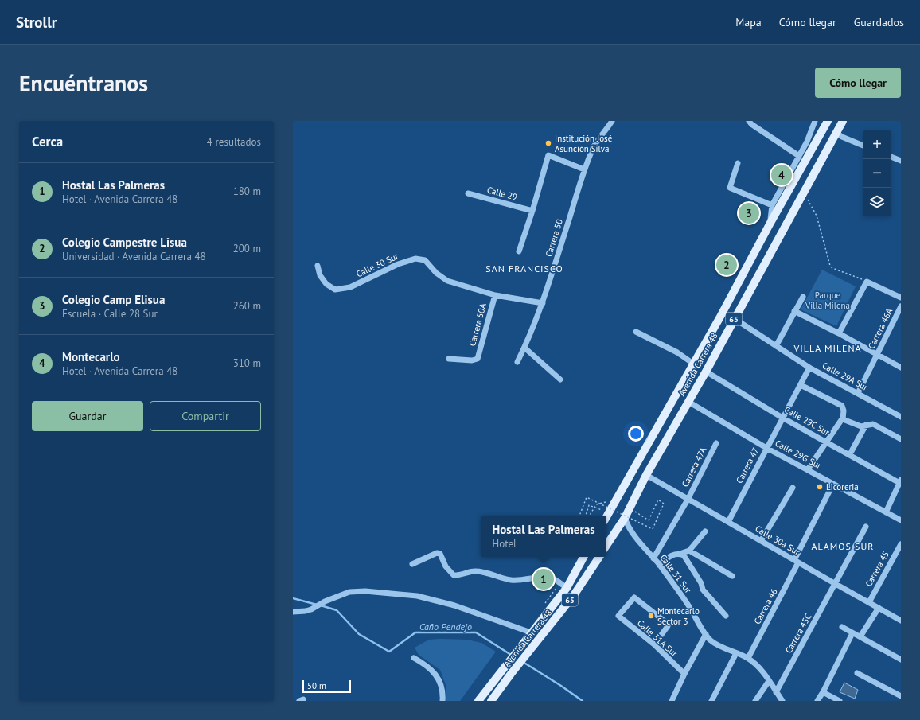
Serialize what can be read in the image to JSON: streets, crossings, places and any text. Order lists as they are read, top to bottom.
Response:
{
  "streets": {
    "main road": ["65", "Avenida Carrera 48"],
    "street": [
      "Calle 29",
      "Carrera 50",
      "Calle 30 Sur",
      "Carrera 50A",
      "Carrera 46A",
      "Calle 29A Sur",
      "Calle 29C Sur",
      "Calle 29G Sur",
      "Carrera 47",
      "Carrera 47A",
      "Calle 30a Sur",
      "Carrera 45",
      "Calle 31 Sur",
      "Carrera 46",
      "Carrera 45C",
      "Calle 31A Sur"
    ]
  },
  "crossings": [
    ["Carrera 50", "Calle 30 Sur"],
    ["Calle 30 Sur", "Carrera 50A"],
    ["Carrera 46A", "Calle 29A Sur"],
    ["Avenida Carrera 48", "Calle 29A Sur"],
    ["Avenida Carrera 48", "Calle 29C Sur"],
    ["Avenida Carrera 48", "Calle 29G Sur"],
    ["Avenida Carrera 48", "Calle 30a Sur"],
    ["Avenida Carrera 48", "Calle 31 Sur"],
    ["Calle 29A Sur", "Carrera 47"],
    ["Calle 29C Sur", "Carrera 47"],
    ["Calle 29G Sur", "Carrera 47"],
    ["Calle 29G Sur", "Carrera 46"],
    ["Carrera 47", "Calle 30a Sur"],
    ["Carrera 47A", "Calle 30a Sur"],
    ["Carrera 47A", "Calle 31 Sur"],
    ["Calle 30a Sur", "Carrera 45"],
    ["Calle 30a Sur", "Carrera 46"],
    ["Calle 30a Sur", "Carrera 45C"],
    ["Calle 31 Sur", "Carrera 46"],
    ["Calle 31 Sur", "Carrera 45C"]
  ],
  "districts": ["SAN FRANCISCO", "VILLA MILENA", "ALAMOS SUR"],
  "water": ["Caño Pendejo"],
  "parks": ["Parque Villa Milena"],
  "places": ["Institución José Asunción Silva", "Licoreria", "Montecarlo Sector 3"],
  "scale_bar": "50 m",
  "page": {
    "header": "Strollr",
    "nav": ["Mapa", "Cómo llegar", "Guardados"],
    "buttons": [
      "Cómo llegar",
      ["Guardar", "Compartir"]
    ],
    "title": "Encuéntranos",
    "heading": ["Cerca", "4 resultados"],
    "map_buttons": ["+", "−"],
    "list": [
      {
        "mark": "1",
        "name": "Hostal Las Palmeras",
        "note": "Hotel · Avenida Carrera 48",
        "value": "180 m"
      },
      {
        "mark": "2",
        "name": "Colegio Campestre Lisua",
        "note": "Universidad · Avenida Carrera 48",
        "value": "200 m"
      },
      {
        "mark": "3",
        "name": "Colegio Camp Elisua",
        "note": "Escuela · Calle 28 Sur",
        "value": "260 m"
      },
      {
        "mark": "4",
        "name": "Montecarlo",
        "note": "Hotel · Avenida Carrera 48",
        "value": "310 m"
      }
    ],
    "pins": [
      "4",
      "3",
      "2",
      "1"
    ],
    "popup": ["Hostal Las Palmeras", "Hotel"],
    "scale": "50 m"
  }
}
